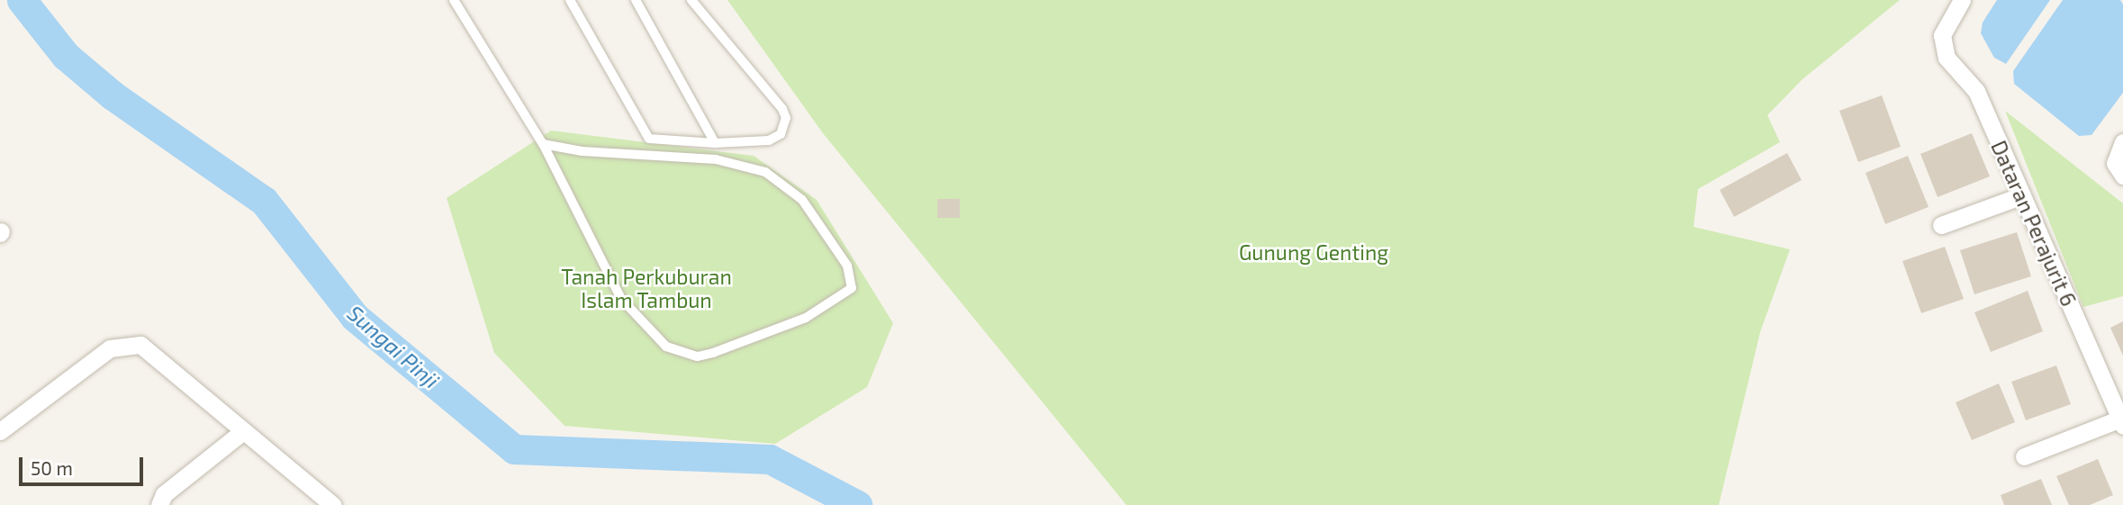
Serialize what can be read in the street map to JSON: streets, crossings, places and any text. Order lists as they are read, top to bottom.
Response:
{
  "streets": {
    "street": ["Dataran Perajurit 6"]
  },
  "water": ["Sungai Pinji"],
  "parks": ["Gunung Genting", "Tanah Perkuburan Islam Tambun"],
  "scale_bar": "50 m"
}
